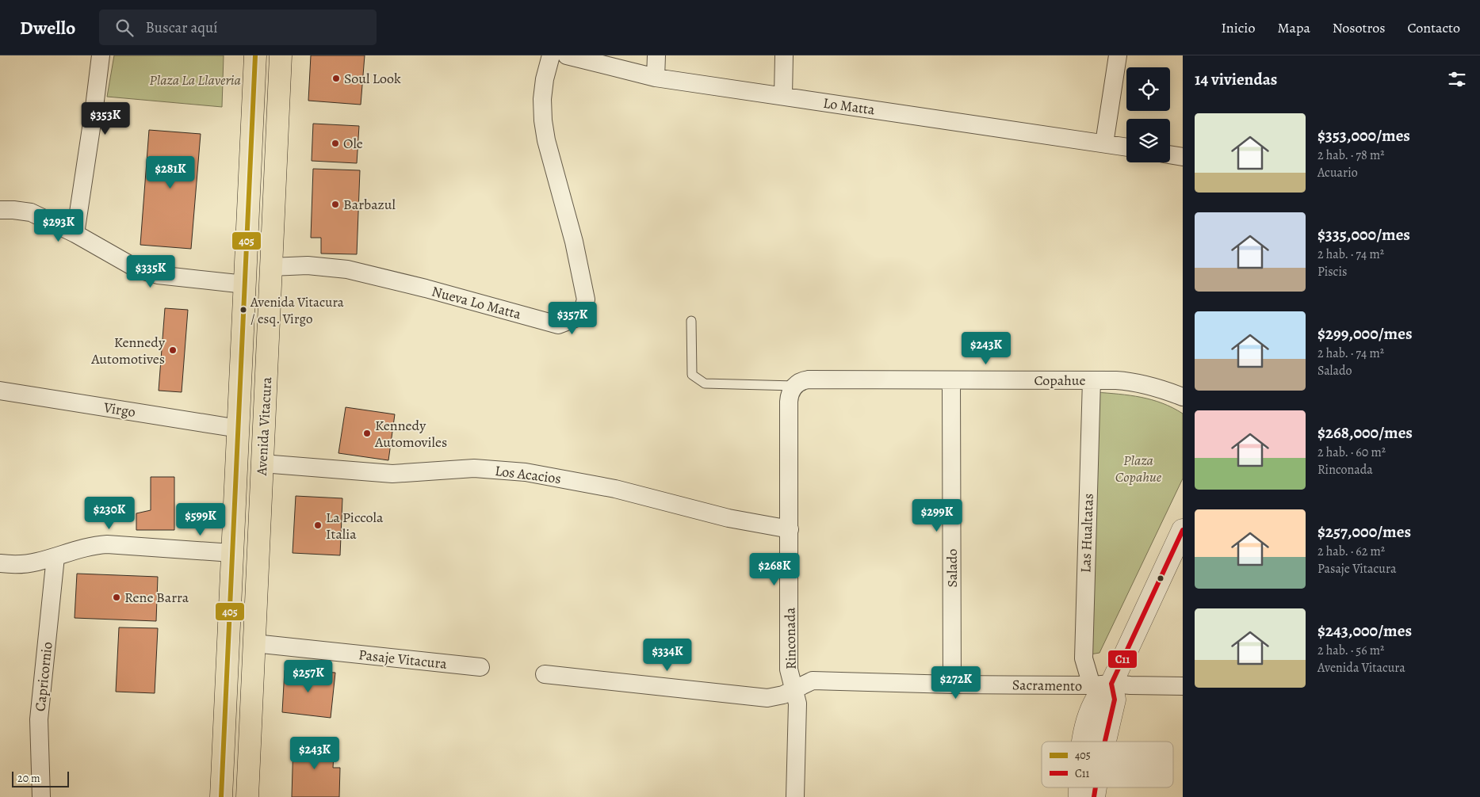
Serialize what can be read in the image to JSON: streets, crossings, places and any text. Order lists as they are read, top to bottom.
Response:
{
  "streets": {
    "main road": ["Avenida Vitacura"],
    "street": [
      "Lo Matta",
      "Nueva Lo Matta",
      "Copahue",
      "Virgo",
      "Los Acacios",
      "Las Hualtatas",
      "Salado",
      "Rinconada",
      "Pasaje Vitacura",
      "Capricornio",
      "Sacramento"
    ]
  },
  "crossings": [
    ["Nueva Lo Matta", "Avenida Vitacura"],
    ["Copahue", "Las Hualtatas"],
    ["Copahue", "Salado"],
    ["Copahue", "Rinconada"],
    ["Virgo", "Avenida Vitacura"],
    ["Avenida Vitacura", "Los Acacios"],
    ["Avenida Vitacura", "Pasaje Vitacura"],
    ["Los Acacios", "Rinconada"],
    ["Las Hualtatas", "Sacramento"],
    ["Salado", "Sacramento"],
    ["Rinconada", "Sacramento"]
  ],
  "parks": ["Plaza La Llaveria", "Plaza Copahue"],
  "places": [
    "Soul Look",
    "Ole",
    "Barbazul",
    "Avenida Vitacura / esq. Virgo",
    "Kennedy Automotives",
    "Kennedy Automoviles",
    "La Piccola Italia",
    "Rene Barra"
  ],
  "lines": ["transit line 405", "transit line C11"],
  "legend": ["405", "C11"],
  "scale_bar": "20 m",
  "page": {
    "header": "Dwello",
    "search": "Buscar aquí",
    "nav": [
      "Inicio",
      "Mapa",
      "Nosotros",
      "Contacto"
    ],
    "heading": "14 viviendas",
    "price": [
      "$353K",
      "$281K",
      "$293K",
      "$335K",
      "$357K",
      "$243K",
      "$230K",
      "$299K",
      "$599K",
      "$268K",
      "$334K",
      "$257K",
      "$272K",
      "$243K"
    ],
    "list": [
      {
        "name": "$353,000/mes",
        "note": "2 hab. · 78 m² · Acuario"
      },
      {
        "name": "$335,000/mes",
        "note": "2 hab. · 74 m² · Piscis"
      },
      {
        "name": "$299,000/mes",
        "note": "2 hab. · 74 m² · Salado"
      },
      {
        "name": "$268,000/mes",
        "note": "2 hab. · 60 m² · Rinconada"
      },
      {
        "name": "$257,000/mes",
        "note": "2 hab. · 62 m² · Pasaje Vitacura"
      },
      {
        "name": "$243,000/mes",
        "note": "2 hab. · 56 m² · Avenida Vitacura"
      }
    ],
    "scale": "20 m"
  }
}
